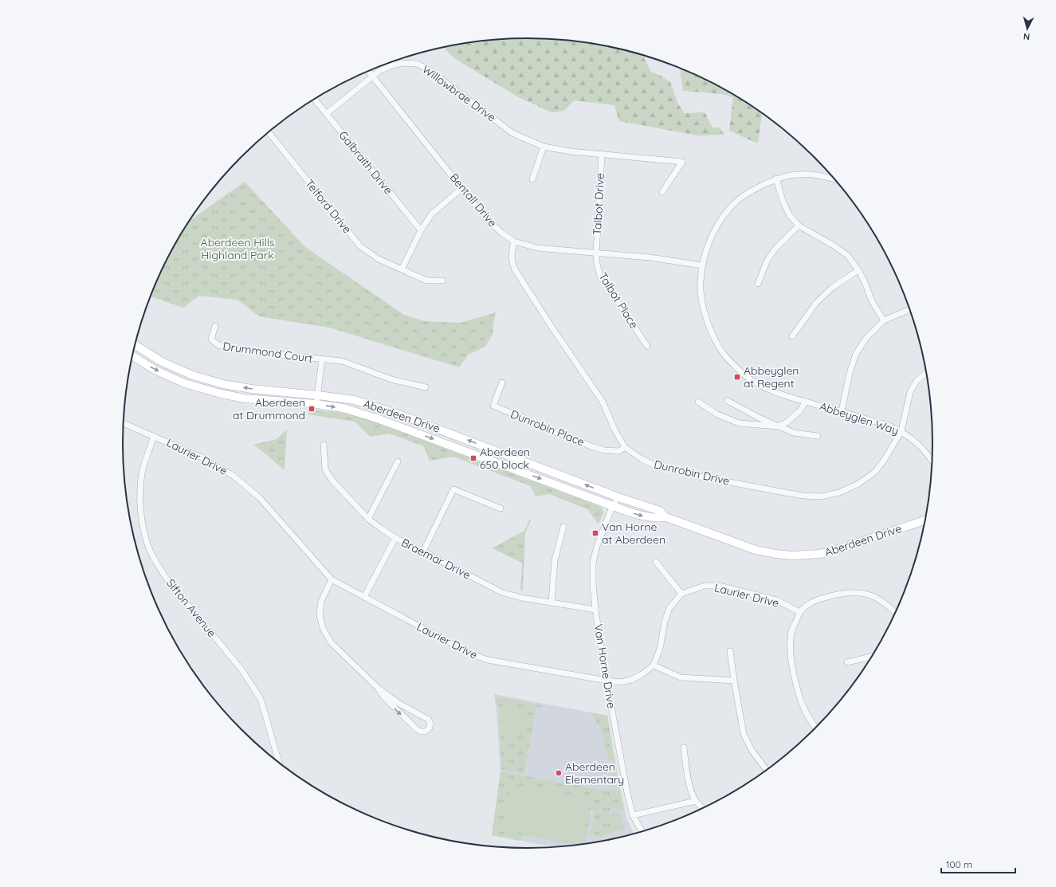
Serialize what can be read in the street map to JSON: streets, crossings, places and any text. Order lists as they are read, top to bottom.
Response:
{
  "streets": {
    "main road": ["Aberdeen Drive"],
    "street": [
      "Willowbrae Drive",
      "Galbraith Drive",
      "Bentall Drive",
      "Talbot Drive",
      "Telford Drive",
      "Talbot Place",
      "Drummond Court",
      "Abbeyglen Way",
      "Dunrobin Place",
      "Laurier Drive",
      "Dunrobin Drive",
      "Braemar Drive",
      "Sifton Avenue",
      "Van Horne Drive"
    ]
  },
  "crossings": [
    ["Willowbrae Drive", "Galbraith Drive"],
    ["Willowbrae Drive", "Bentall Drive"],
    ["Willowbrae Drive", "Talbot Drive"],
    ["Bentall Drive", "Talbot Drive"],
    ["Bentall Drive", "Talbot Place"],
    ["Bentall Drive", "Abbeyglen Way"],
    ["Bentall Drive", "Dunrobin Drive"],
    ["Talbot Drive", "Talbot Place"],
    ["Drummond Court", "Aberdeen Drive"],
    ["Aberdeen Drive", "Van Horne Drive"],
    ["Abbeyglen Way", "Dunrobin Drive"],
    ["Dunrobin Place", "Dunrobin Drive"],
    ["Laurier Drive", "Sifton Avenue"],
    ["Laurier Drive", "Van Horne Drive"],
    ["Braemar Drive", "Van Horne Drive"]
  ],
  "parks": ["Aberdeen Hills Highland Park"],
  "places": {
    "transit": [
      "Abbeyglen at Regent",
      "Aberdeen at Drummond",
      "Aberdeen 650 block",
      "Van Horne at Aberdeen"
    ],
    "other": ["Aberdeen Elementary"]
  },
  "scale_bar": "100 m",
  "north": "bottom"
}
